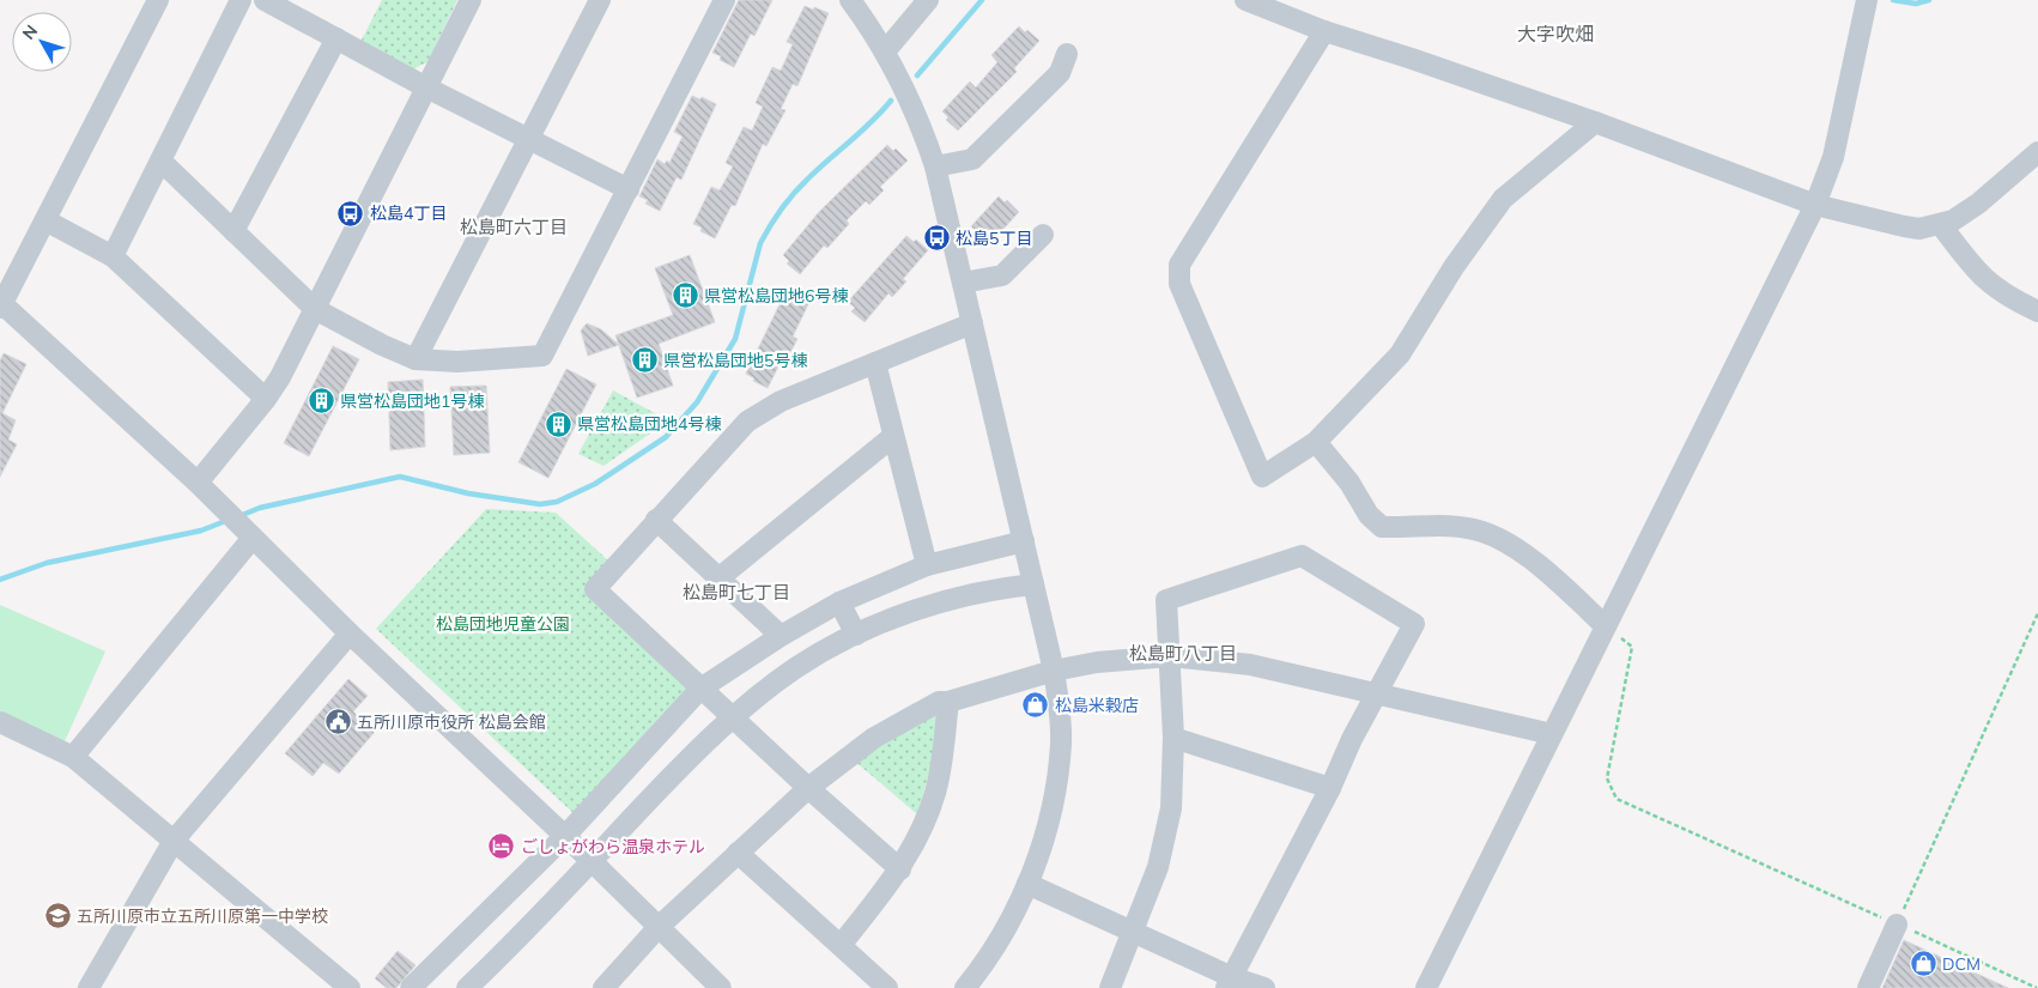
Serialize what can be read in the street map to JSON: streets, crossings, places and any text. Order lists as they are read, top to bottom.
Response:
{
  "districts": [
    "大字吹畑",
    "松島町六丁目",
    "松島町七丁目",
    "松島町八丁目"
  ],
  "parks": ["松島団地児童公園"],
  "places": {
    "bus stop": ["松島4丁目", "松島5丁目"],
    "building": [
      "県営松島団地6号棟",
      "県営松島団地5号棟",
      "県営松島団地1号棟",
      "県営松島団地4号棟"
    ],
    "shop": ["松島米穀店", "DCM"],
    "public building": ["五所川原市役所 松島会館"],
    "hotel": ["ごしょがわら温泉ホテル"],
    "school or university": ["五所川原市立五所川原第一中学校"]
  },
  "north": "top left"
}
